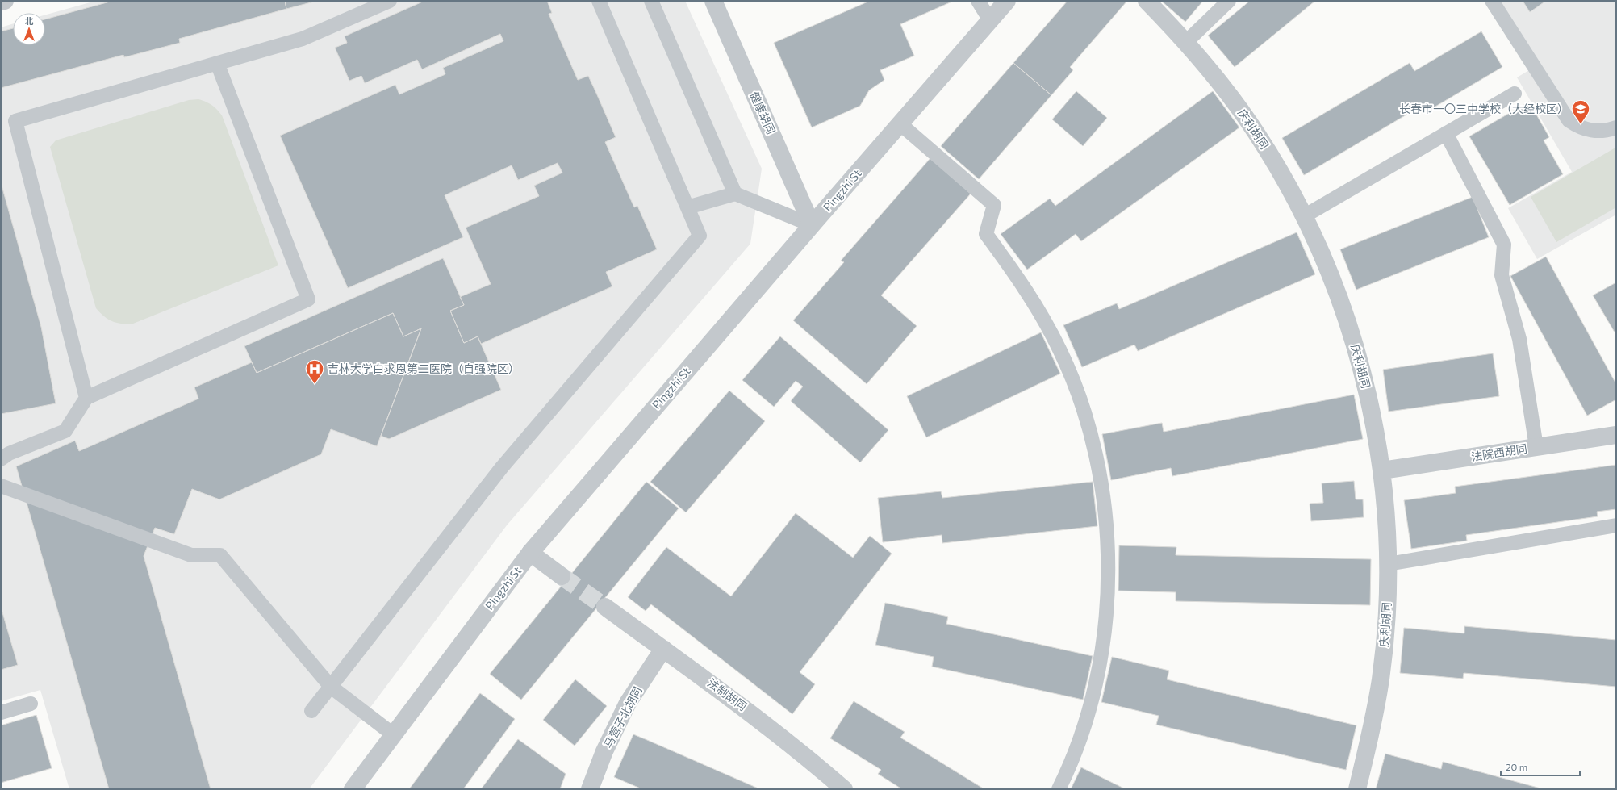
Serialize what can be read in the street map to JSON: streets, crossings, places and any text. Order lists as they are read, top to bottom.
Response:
{
  "streets": {
    "street": [
      "健康胡同",
      "庆利胡同",
      "Pingzhi St",
      "法院西胡同",
      "法制胡同",
      "马营子北胡同"
    ]
  },
  "crossings": [
    ["健康胡同", "Pingzhi St"],
    ["庆利胡同", "法院西胡同"],
    ["法制胡同", "马营子北胡同"]
  ],
  "places": {
    "school or university": ["长春市一〇三中学校（大经校区）"],
    "hospital": ["吉林大学白求恩第二医院（自强院区）"]
  },
  "scale_bar": "20 m",
  "north": "top"
}
